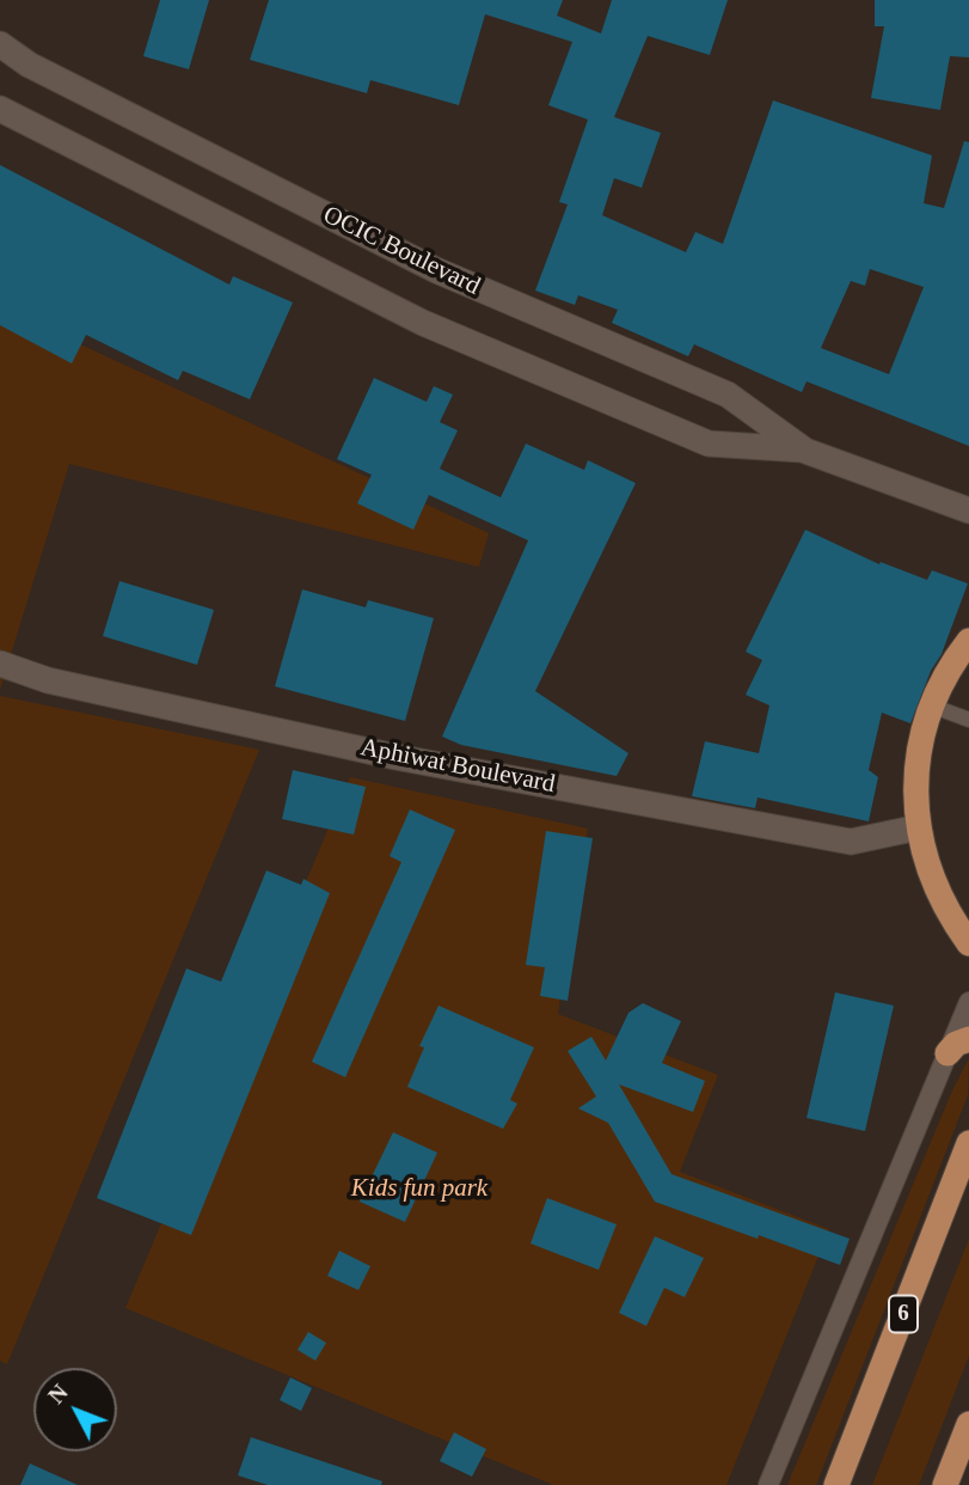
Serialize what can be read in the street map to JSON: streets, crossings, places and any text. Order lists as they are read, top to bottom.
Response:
{
  "streets": {
    "highway": ["6"],
    "street": ["OCIC Boulevard", "Aphiwat Boulevard"]
  },
  "parks": ["Kids fun park"],
  "north": "top left"
}
